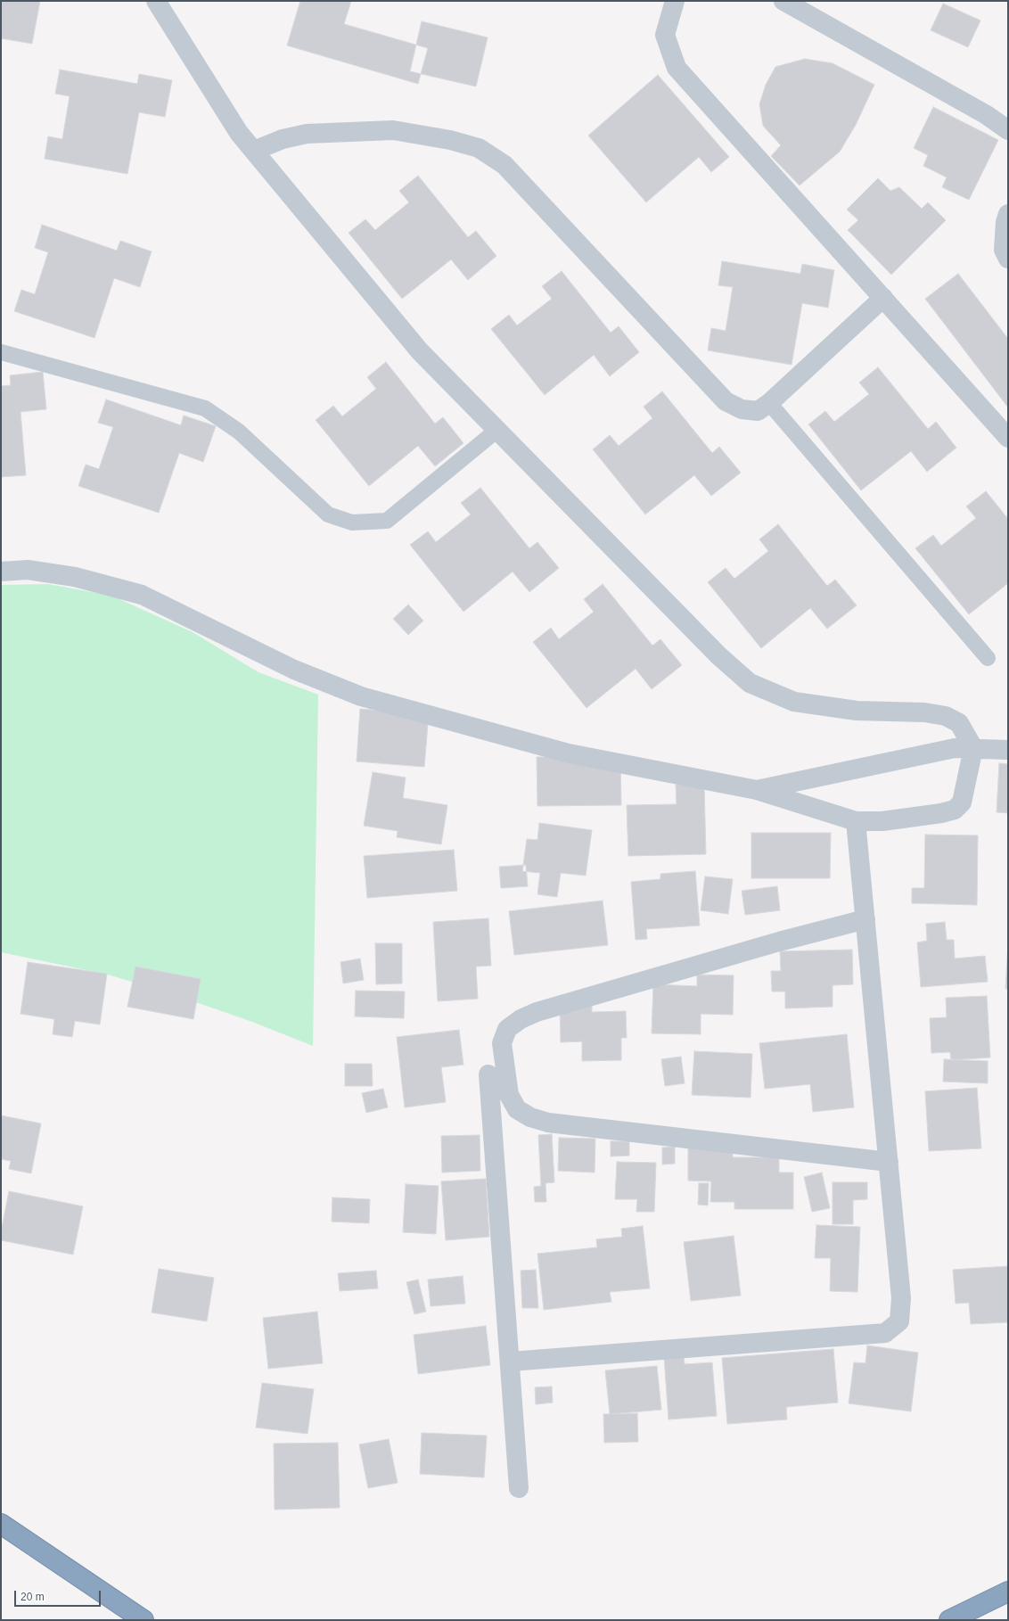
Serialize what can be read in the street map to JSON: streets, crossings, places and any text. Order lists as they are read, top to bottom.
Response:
{
  "scale_bar": "20 m"
}
